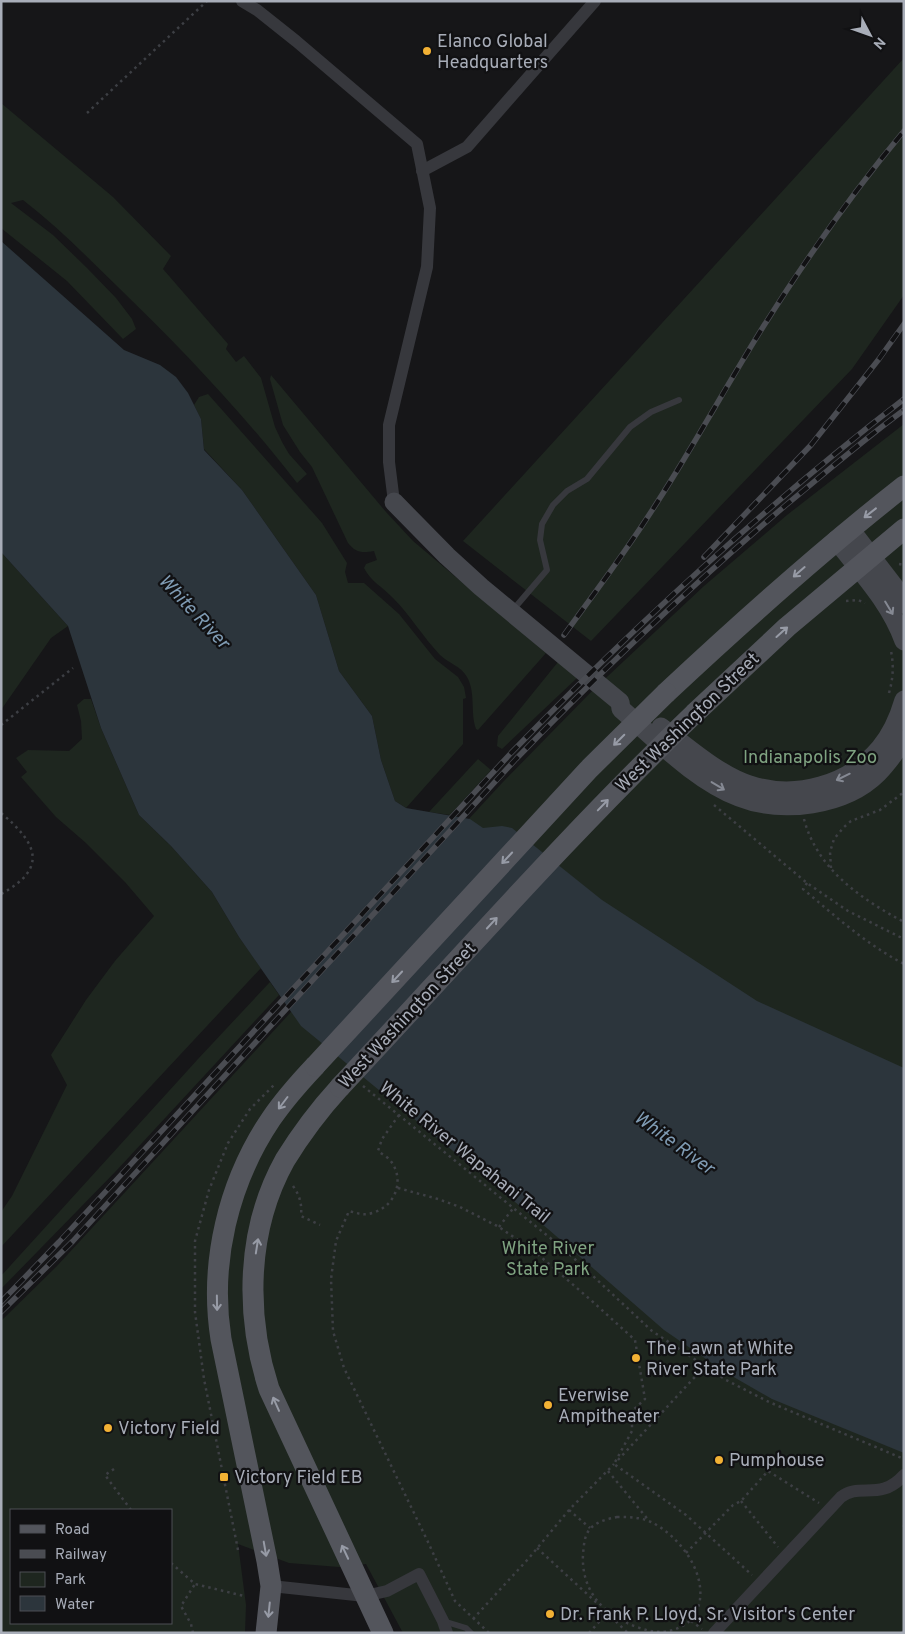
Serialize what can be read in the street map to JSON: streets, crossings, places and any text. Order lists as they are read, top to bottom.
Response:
{
  "streets": {
    "main road": ["West Washington Street"],
    "path": ["White River Wapahani Trail"]
  },
  "water": ["White River"],
  "parks": ["Indianapolis Zoo", "White River State Park"],
  "places": {
    "other": [
      "Elanco Global Headquarters",
      "The Lawn at White River State Park",
      "Everwise Ampitheater",
      "Victory Field",
      "Pumphouse",
      "Dr. Frank P. Lloyd, Sr. Visitor's Center"
    ],
    "transit": ["Victory Field EB"]
  },
  "legend": [
    "Road",
    "Railway",
    "Park",
    "Water"
  ],
  "north": "bottom right"
}
